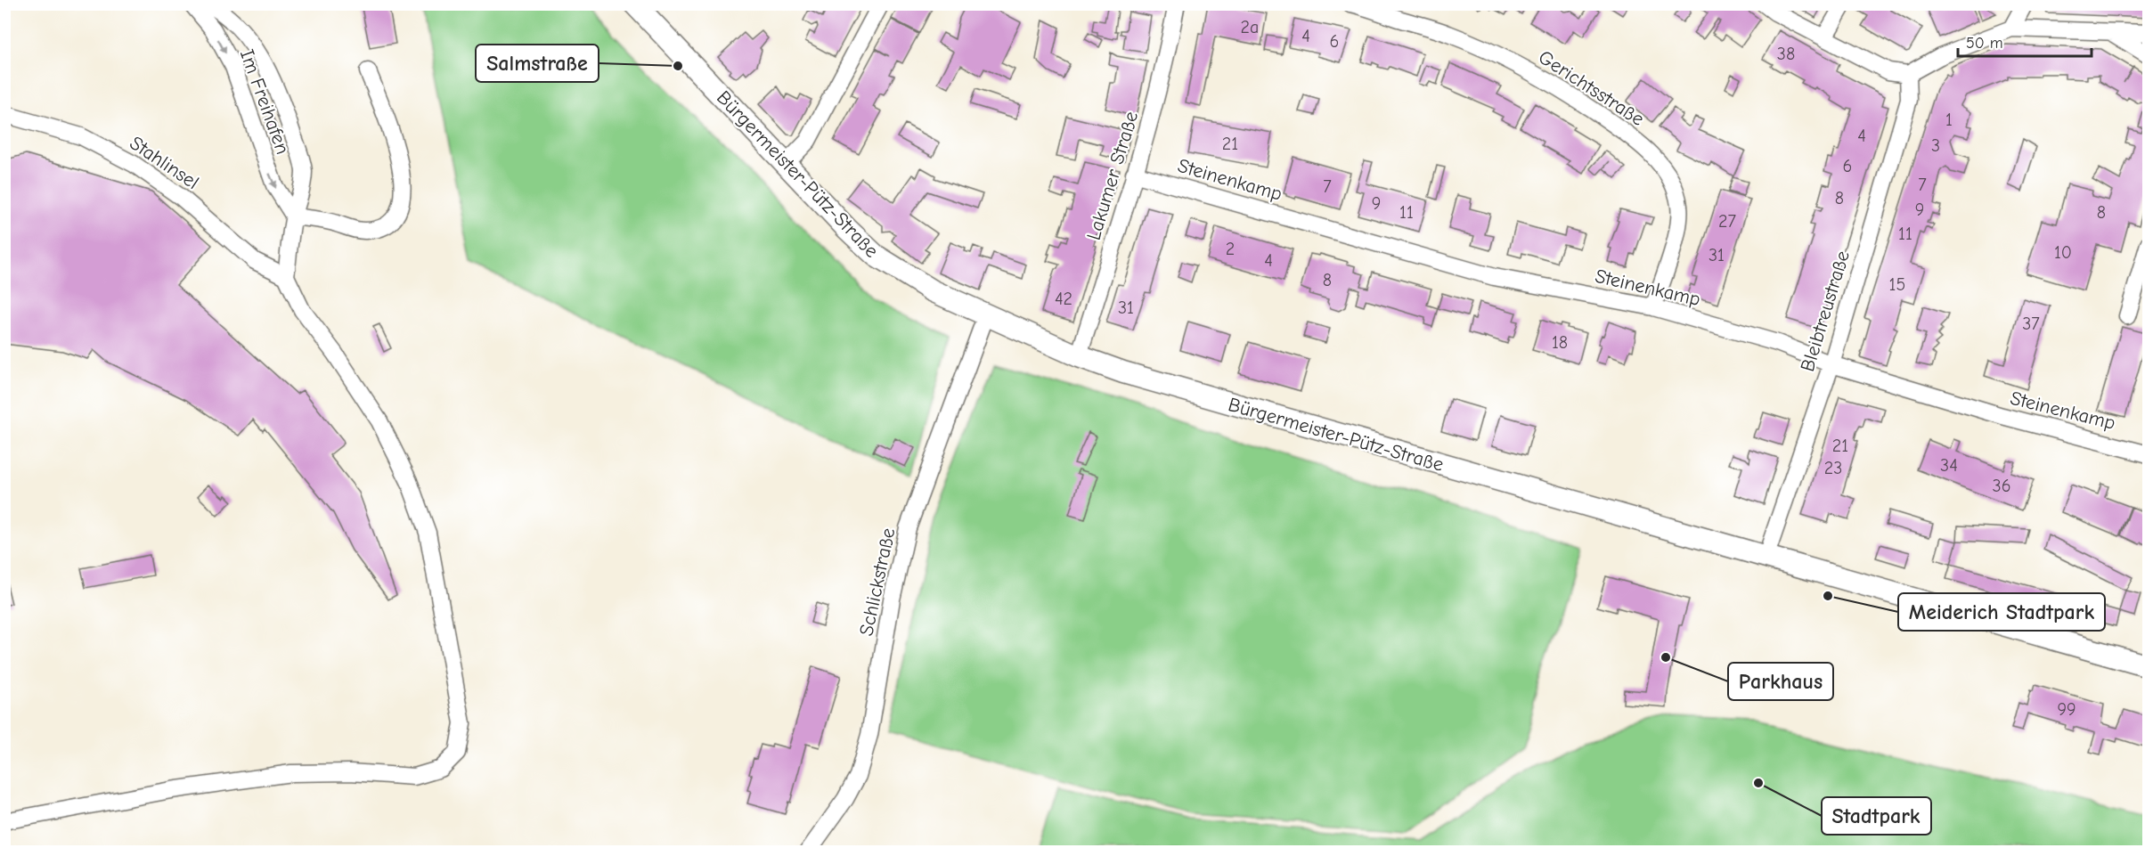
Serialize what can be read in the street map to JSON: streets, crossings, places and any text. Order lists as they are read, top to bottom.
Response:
{
  "streets": {
    "main road": ["Bürgermeister-Pütz-Straße"],
    "street": [
      "Gerichtsstraße",
      "Im Freihafen",
      "Stahlinsel",
      "Lakumer Straße",
      "Steinenkamp",
      "Bleibtreustraße",
      "Schlickstraße"
    ]
  },
  "crossings": [
    ["Gerichtsstraße", "Steinenkamp"],
    ["Im Freihafen", "Stahlinsel"],
    ["Bürgermeister-Pütz-Straße", "Lakumer Straße"],
    ["Bürgermeister-Pütz-Straße", "Bleibtreustraße"],
    ["Bürgermeister-Pütz-Straße", "Schlickstraße"],
    ["Lakumer Straße", "Steinenkamp"],
    ["Steinenkamp", "Bleibtreustraße"]
  ],
  "places": [
    "Salmstraße",
    "Meiderich Stadtpark",
    "Parkhaus",
    "Stadtpark"
  ],
  "house_numbers": [
    "2a",
    "4",
    "6",
    "38",
    "1",
    "4",
    "21",
    "3",
    "6",
    "7",
    "7",
    "8",
    "9",
    "9",
    "11",
    "8",
    "27",
    "11",
    "2",
    "10",
    "31",
    "4",
    "8",
    "15",
    "42",
    "31",
    "37",
    "18",
    "21",
    "34",
    "23",
    "36",
    "99"
  ],
  "scale_bar": "50 m"
}
